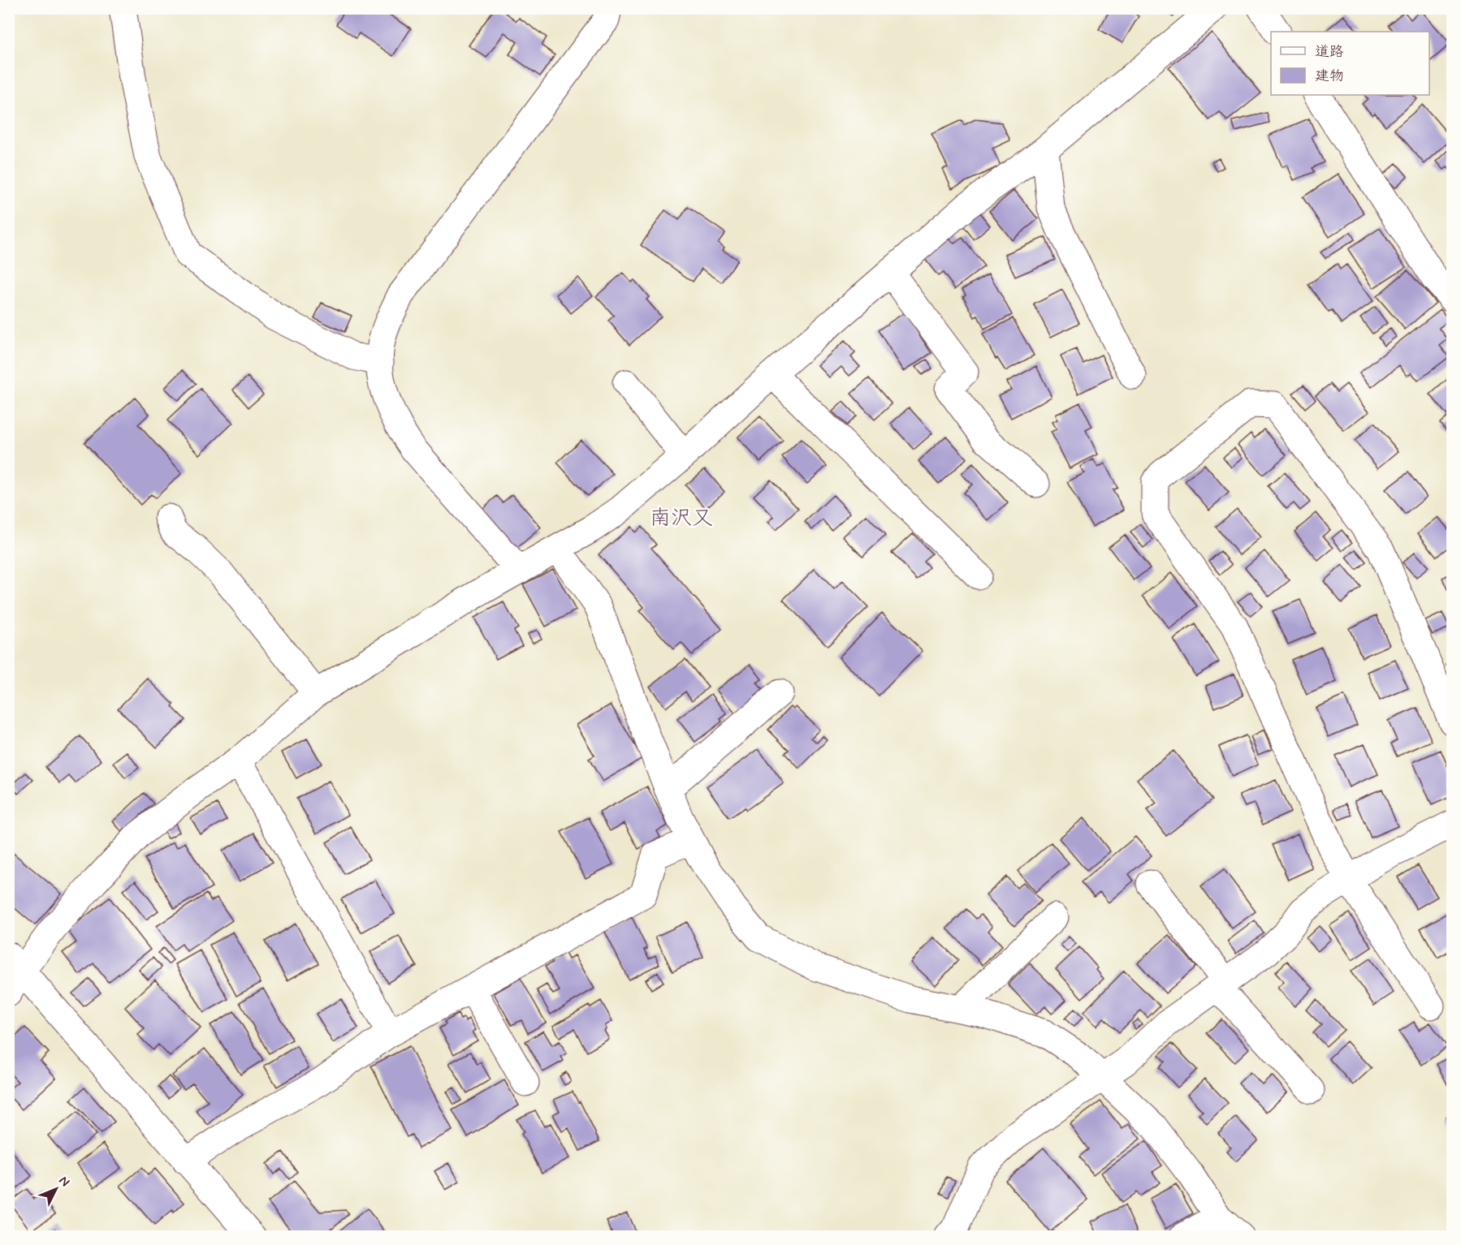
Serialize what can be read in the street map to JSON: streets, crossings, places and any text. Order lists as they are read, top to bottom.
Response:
{
  "districts": ["南沢又"],
  "legend": ["道路", "建物"],
  "north": "top right"
}
